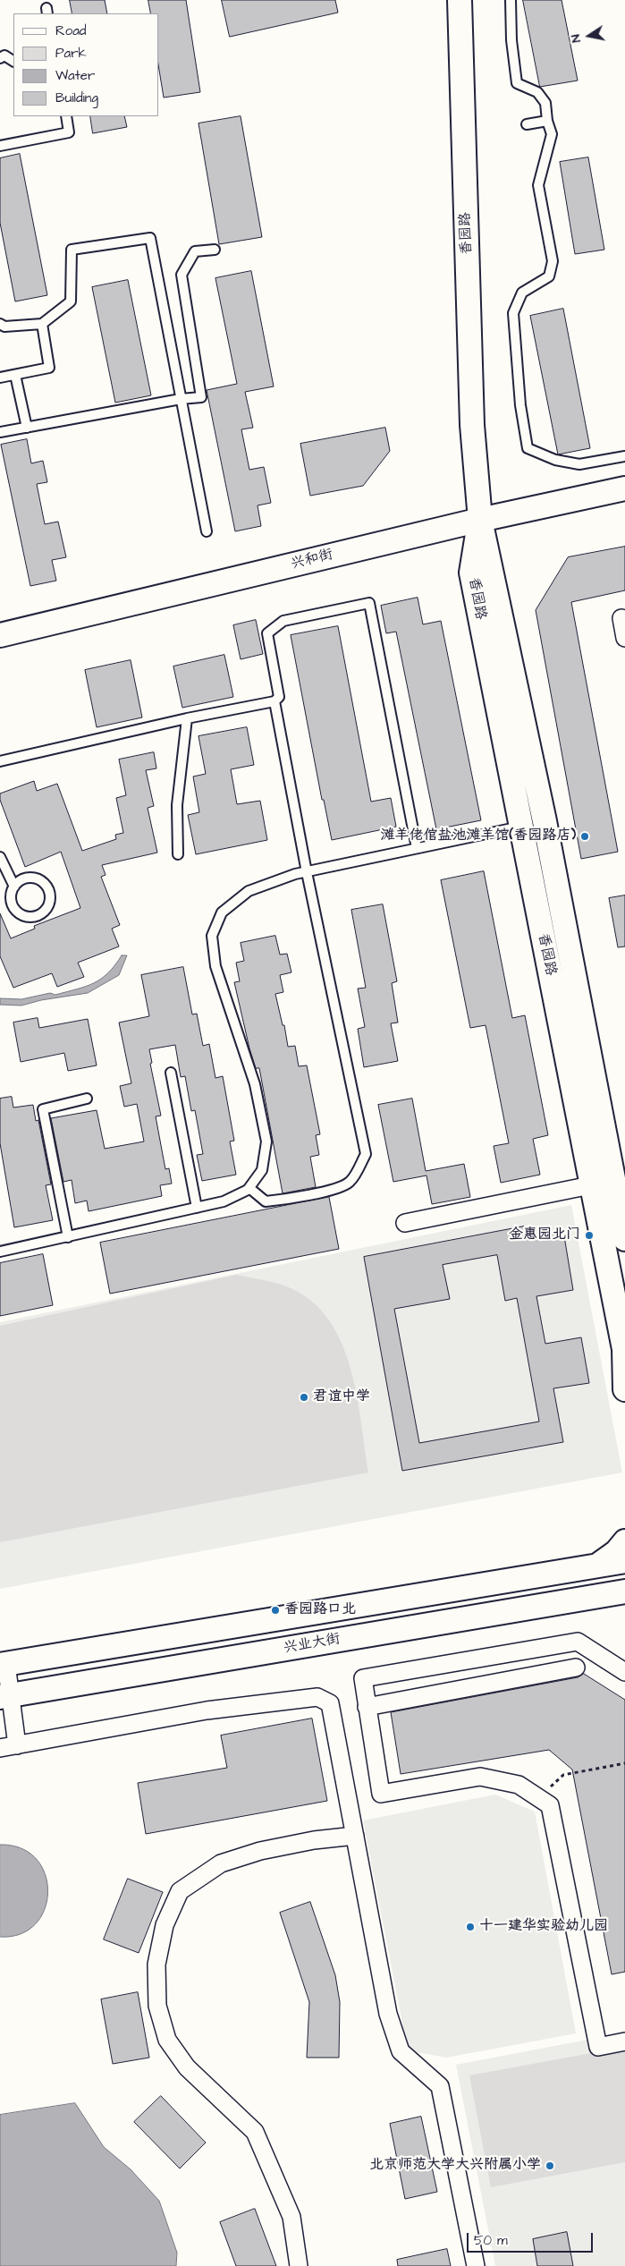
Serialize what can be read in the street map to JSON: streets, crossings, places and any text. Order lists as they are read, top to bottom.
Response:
{
  "streets": {
    "street": ["香园路", "兴和街", "兴业大街"]
  },
  "crossings": [
    ["香园路", "兴和街"]
  ],
  "places": [
    "滩羊佬倌盐池滩羊馆(香园路店)",
    "金惠园北门",
    "君谊中学",
    "香园路口北",
    "十一建华实验幼儿园",
    "北京师范大学大兴附属小学"
  ],
  "legend": [
    "Road",
    "Park",
    "Water",
    "Building"
  ],
  "scale_bar": "50 m",
  "north": "left"
}
